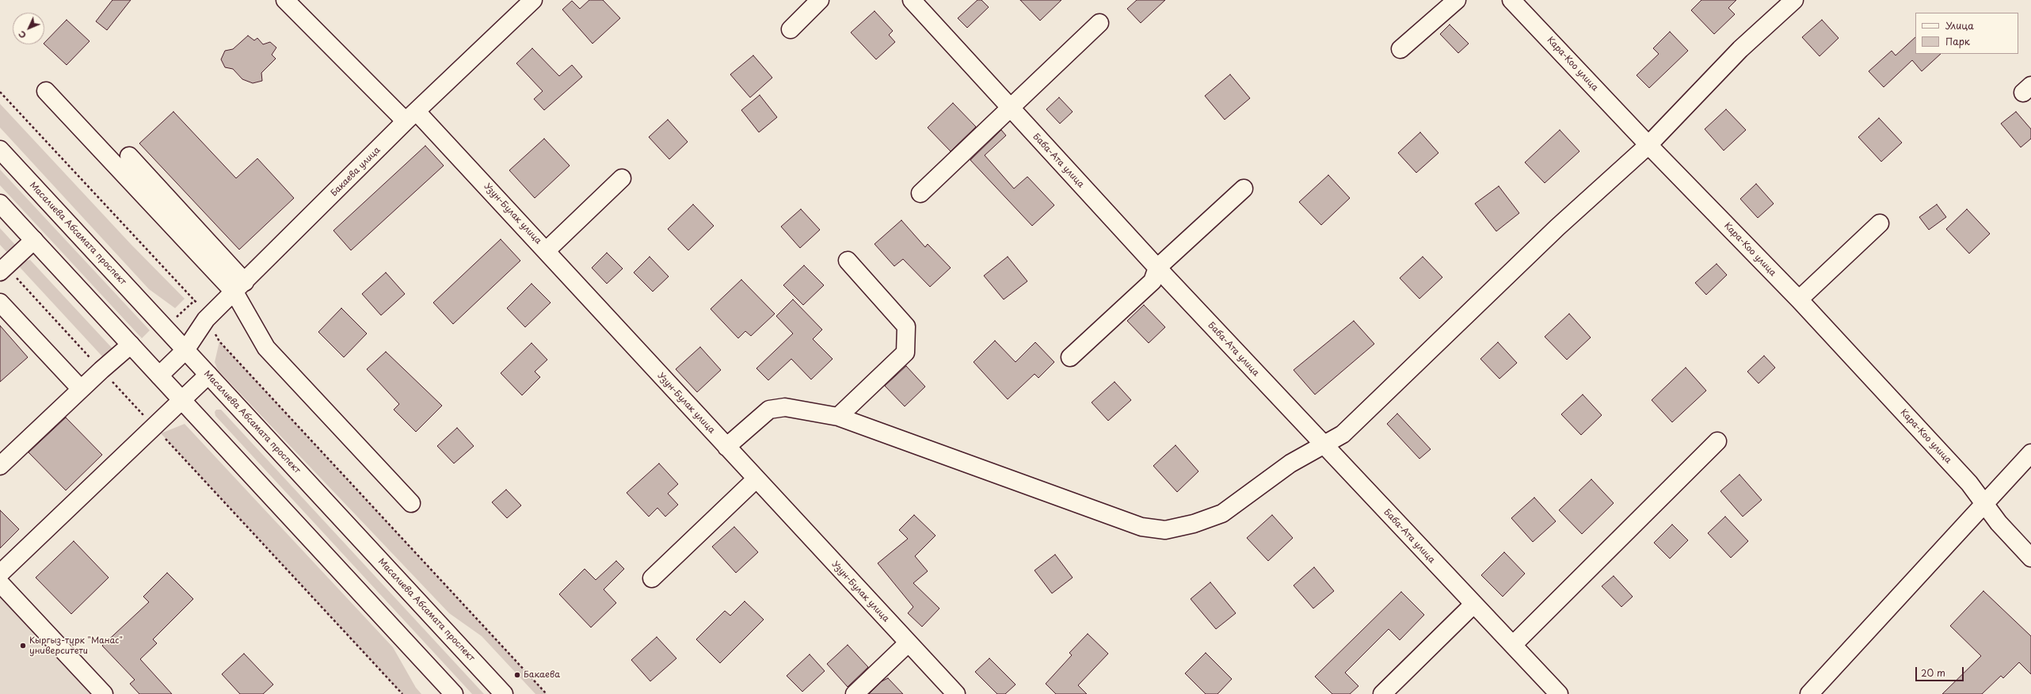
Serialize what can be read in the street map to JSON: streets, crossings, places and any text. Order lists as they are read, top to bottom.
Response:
{
  "streets": {
    "street": [
      "Кара-Коо улица",
      "Баба-Ата улица",
      "Бакаева улица",
      "Узун-Булак улица",
      "Масалиева Абсамата проспект"
    ]
  },
  "crossings": [
    ["Бакаева улица", "Узун-Булак улица"],
    ["Бакаева улица", "Масалиева Абсамата проспект"]
  ],
  "places": ["Кыргыз-түрк \"Манас\" университети", "Бакаева"],
  "legend": ["Улица", "Парк"],
  "scale_bar": "20 m",
  "north": "bottom left"
}
